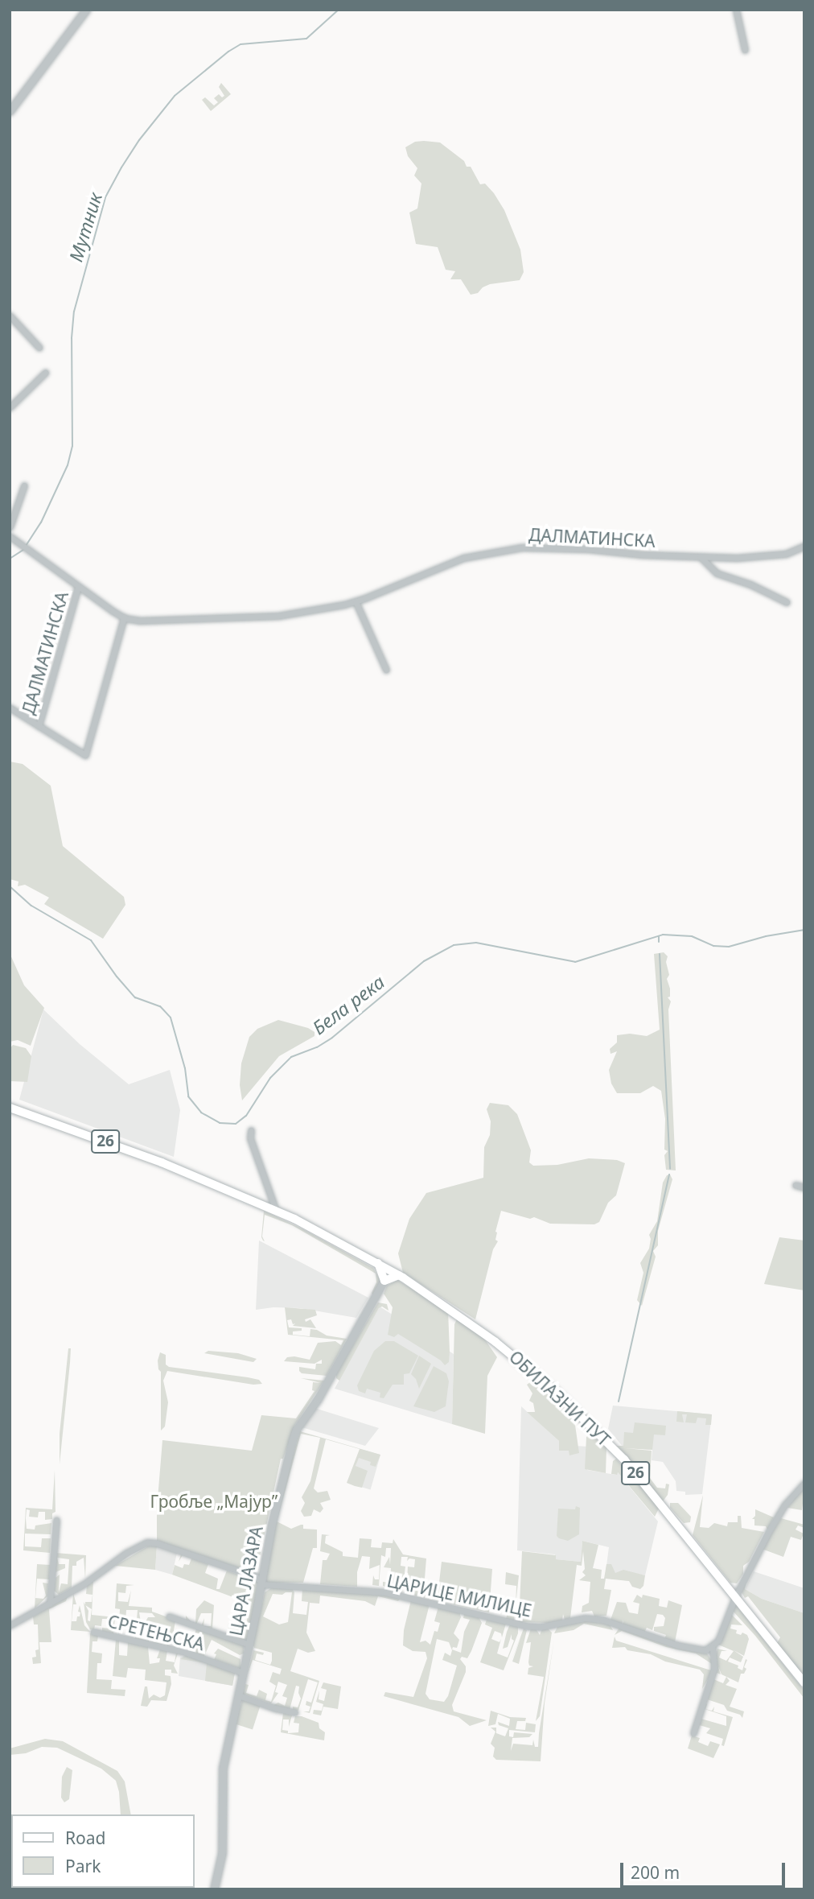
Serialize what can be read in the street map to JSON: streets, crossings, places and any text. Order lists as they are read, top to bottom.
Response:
{
  "streets": {
    "main road": ["26", "ОБИЛАЗНИ ПУТ"],
    "street": [
      "ДАЛМАТИНСКА",
      "ЦАРА ЛАЗАРА",
      "ЦАРИЦЕ МИЛИЦЕ",
      "СРЕТЕЊСКА"
    ]
  },
  "crossings": [
    ["ОБИЛАЗНИ ПУТ", "ЦАРА ЛАЗАРА"],
    ["ЦАРА ЛАЗАРА", "ЦАРИЦЕ МИЛИЦЕ"],
    ["ЦАРА ЛАЗАРА", "СРЕТЕЊСКА"]
  ],
  "water": ["Мутник", "Бела река"],
  "parks": ["Гробље „Мајур”"],
  "legend": ["Road", "Park"],
  "scale_bar": "200 m"
}
